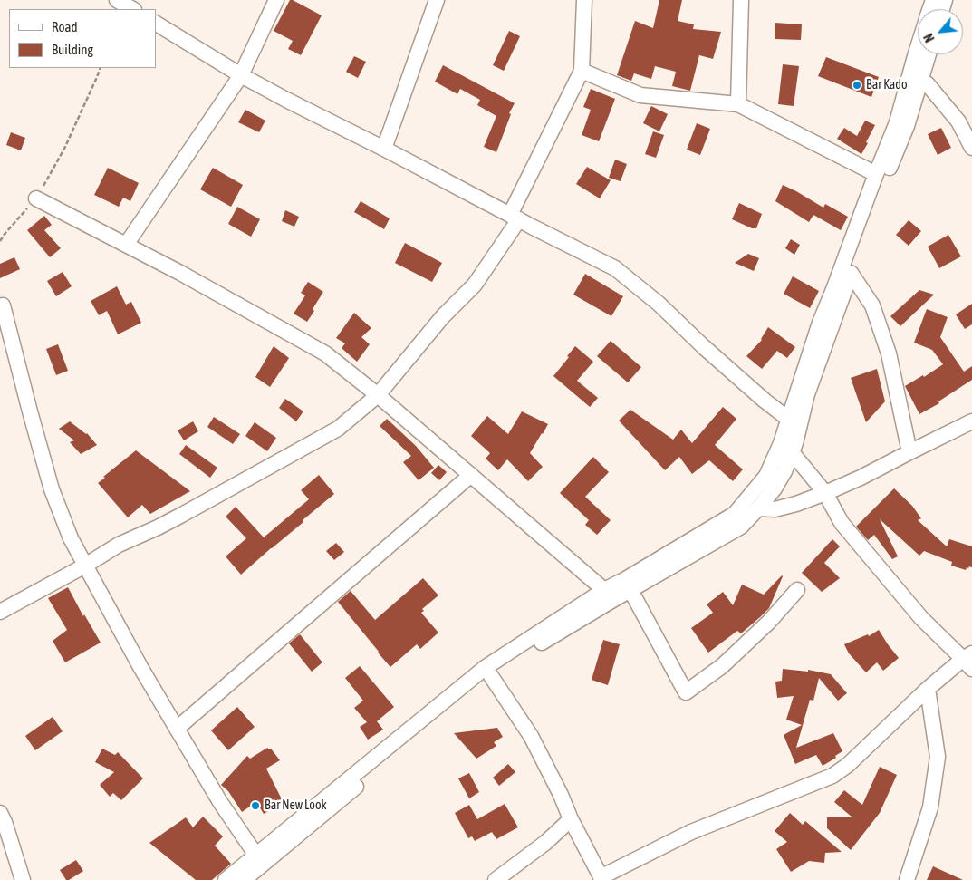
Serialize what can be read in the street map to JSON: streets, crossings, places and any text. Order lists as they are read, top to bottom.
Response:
{
  "places": ["Bar Kado", "Bar New Look"],
  "legend": ["Road", "Building"],
  "north": "bottom left"
}
